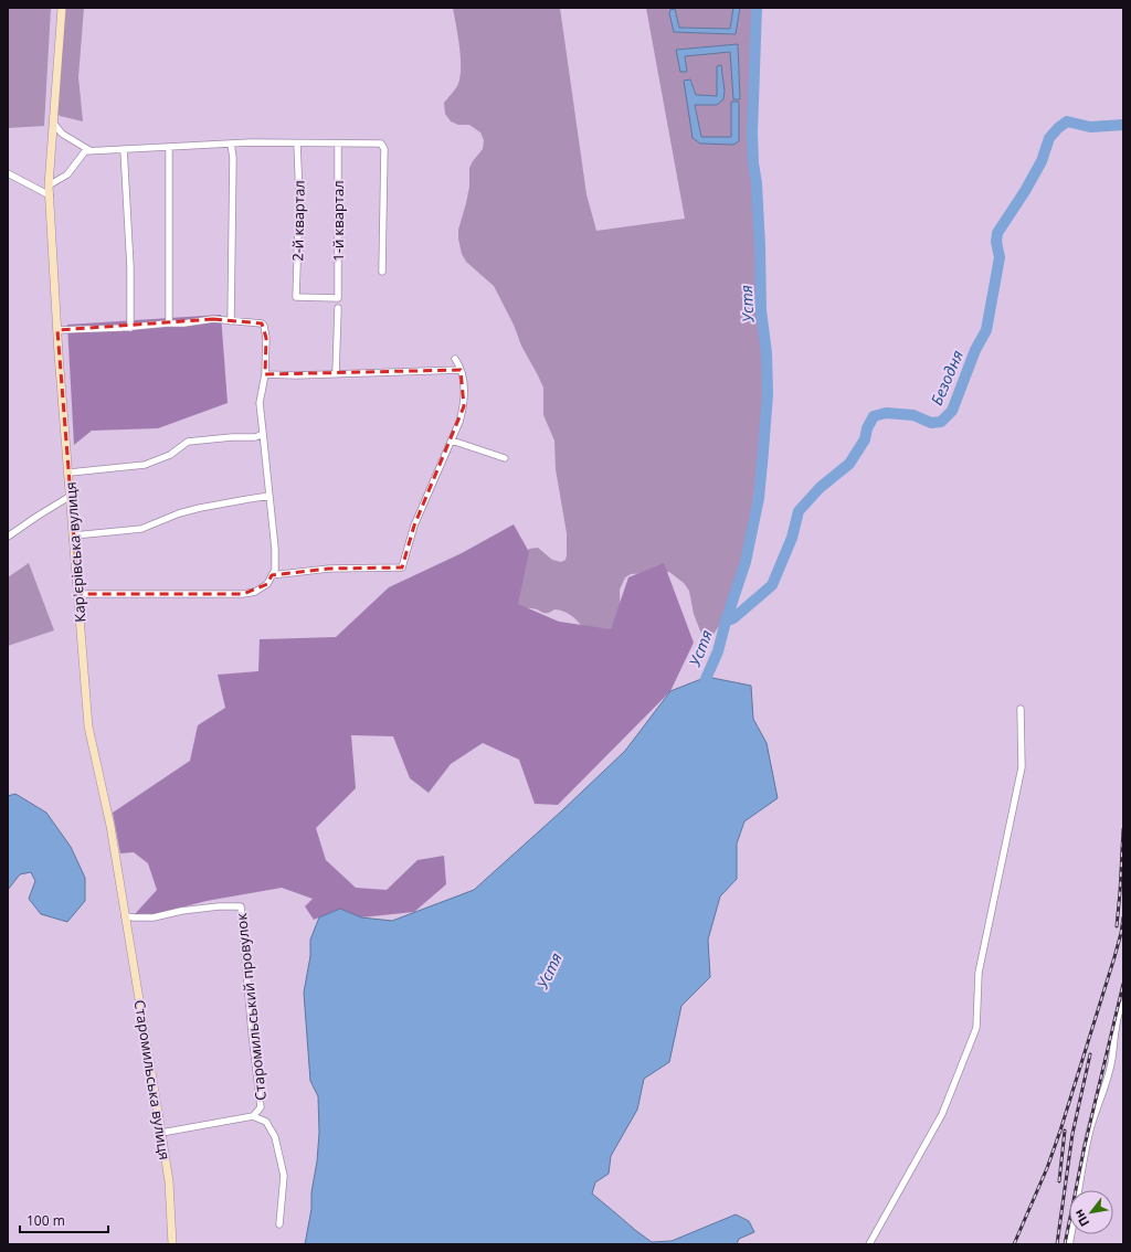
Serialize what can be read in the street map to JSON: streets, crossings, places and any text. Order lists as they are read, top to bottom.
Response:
{
  "streets": {
    "street": [
      "2-й квартал",
      "1-й квартал",
      "Кар'єрівська вулиця",
      "Старомильський провулок",
      "Старомильська вулиця"
    ]
  },
  "crossings": [
    ["2-й квартал", "1-й квартал"],
    ["Кар'єрівська вулиця", "Старомильський провулок"],
    ["Кар'єрівська вулиця", "Старомильська вулиця"],
    ["Старомильський провулок", "Старомильська вулиця"]
  ],
  "water": ["Устя", "Безодня"],
  "scale_bar": "100 m",
  "north": "bottom left"
}
